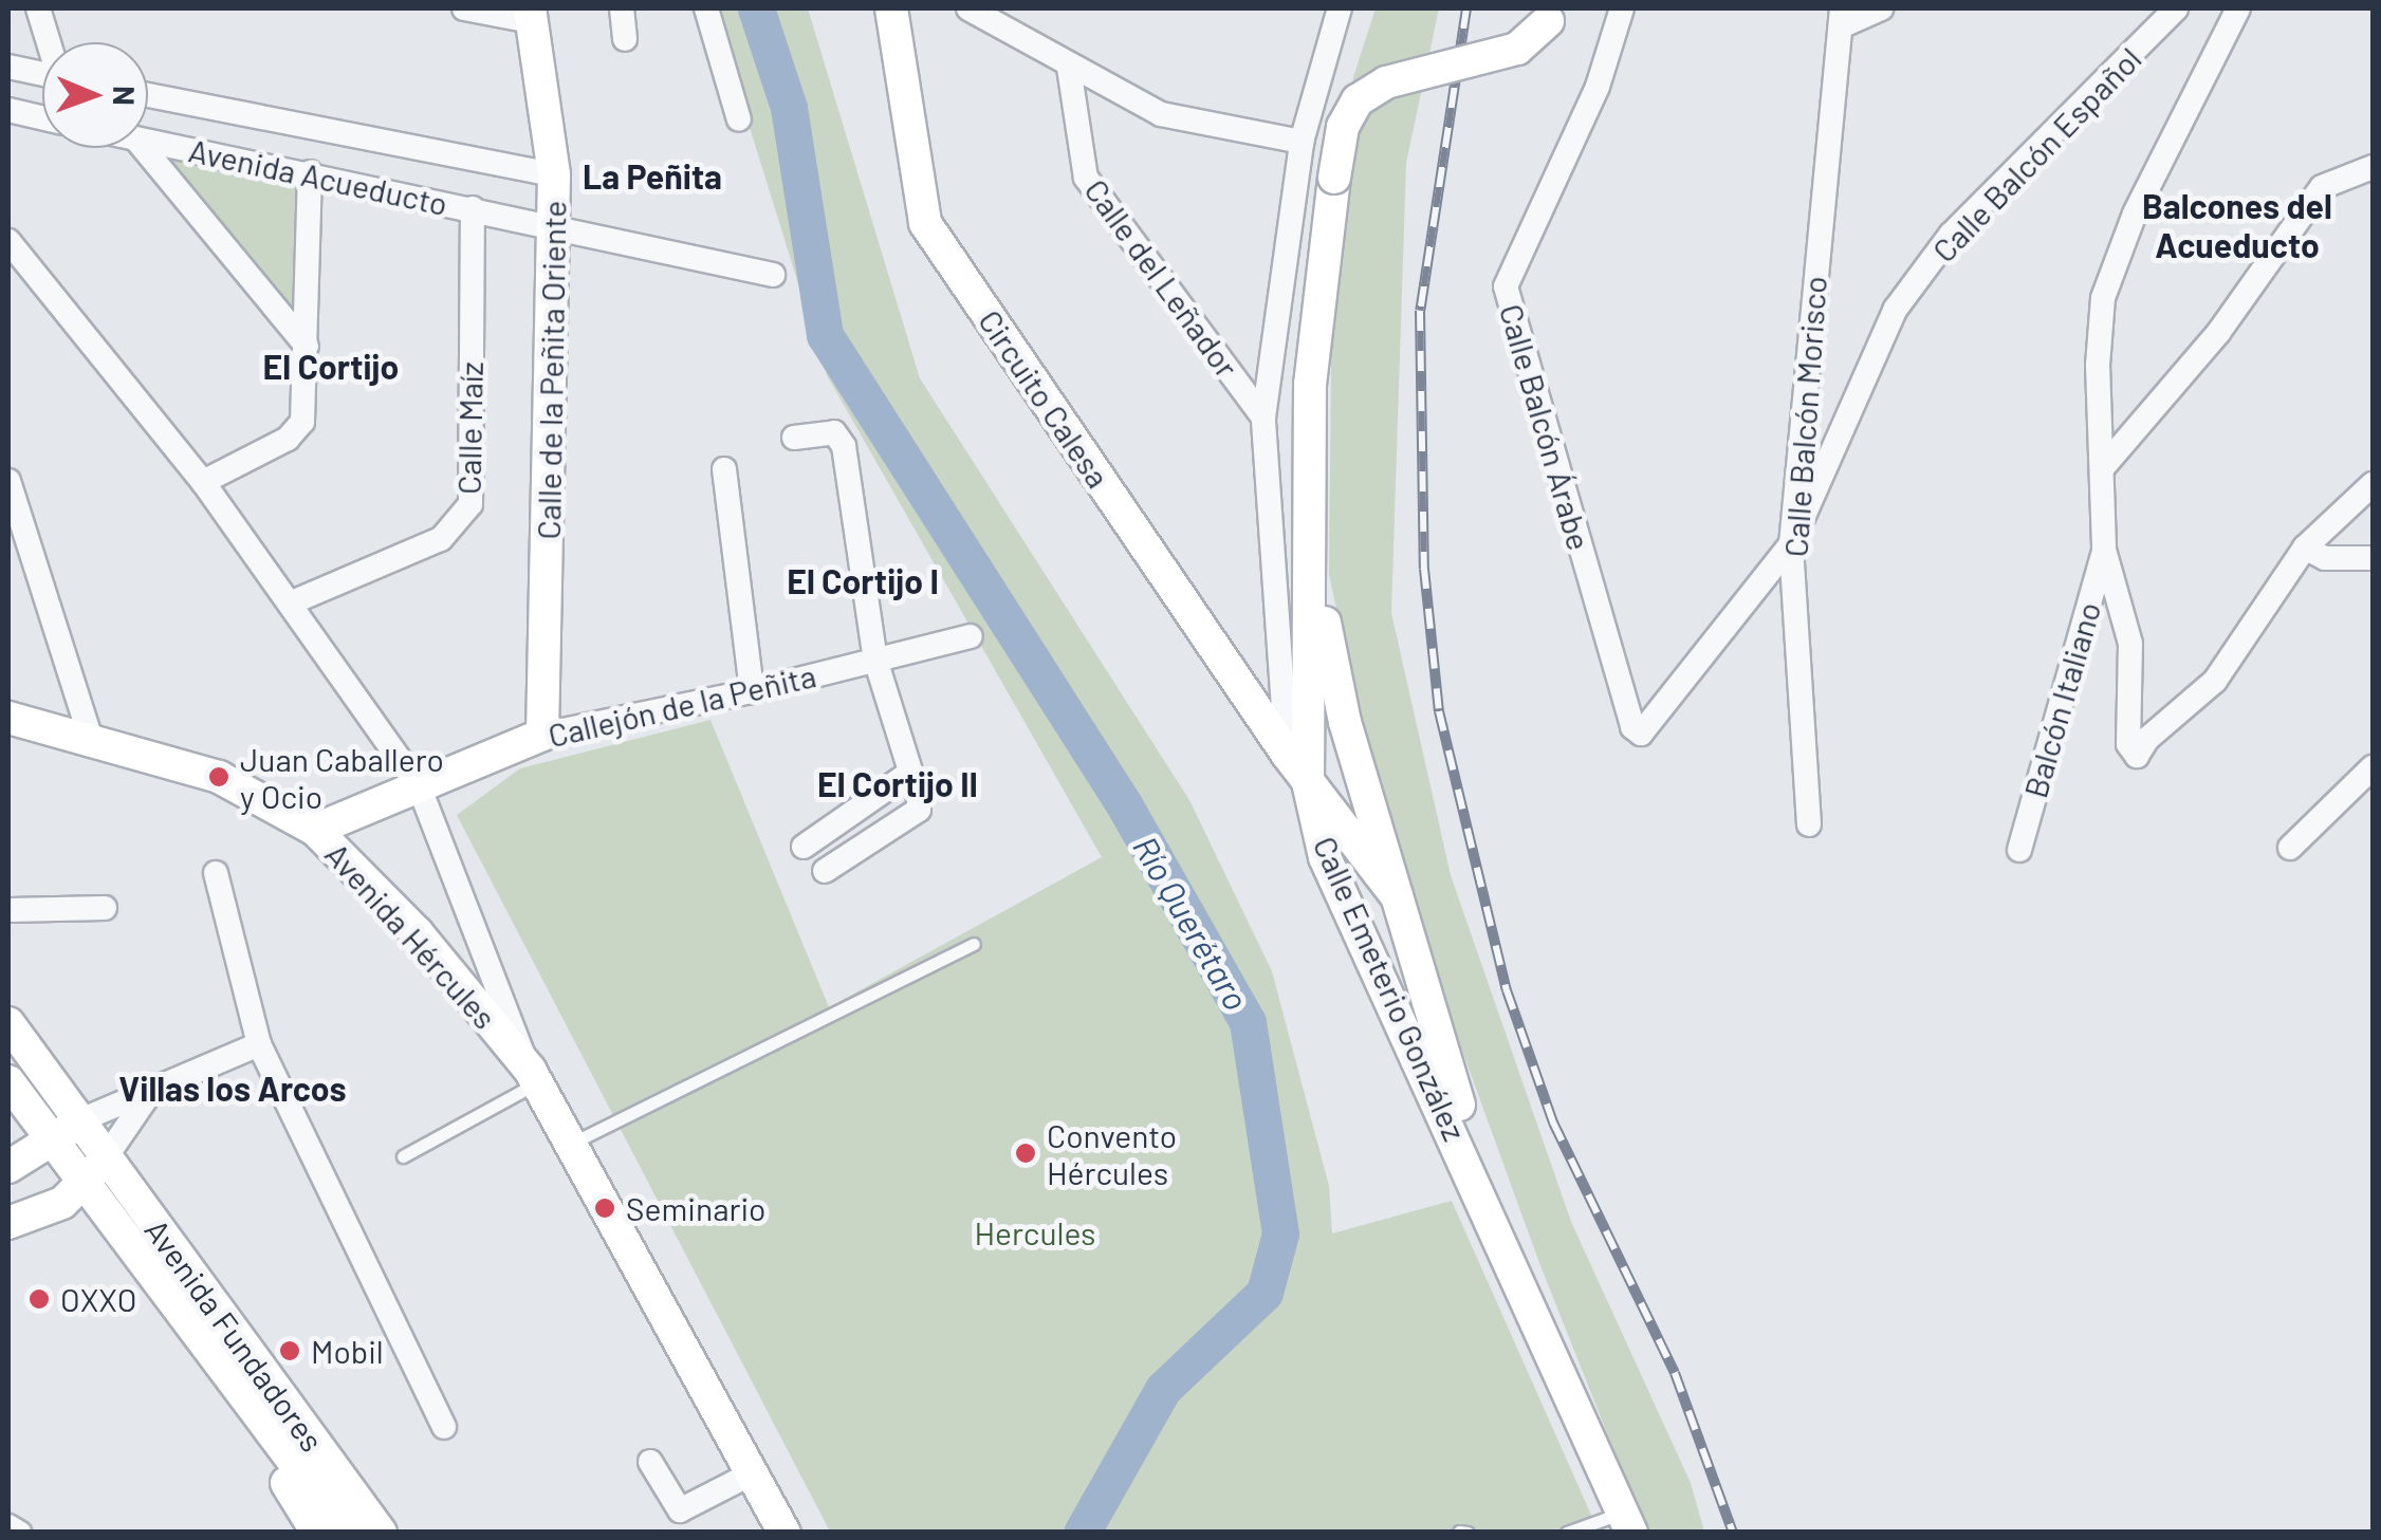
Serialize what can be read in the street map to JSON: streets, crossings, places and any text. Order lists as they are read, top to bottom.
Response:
{
  "streets": {
    "street": [
      "Calle Balcón Español",
      "Avenida Acueducto",
      "Calle del Leñador",
      "Calle de la Peñita Oriente",
      "Circuito Calesa",
      "Calle Balcón Morisco",
      "Calle Balcón Árabe",
      "Calle Maíz",
      "Balcón Italiano",
      "Callejón de la Peñita",
      "Avenida Hércules",
      "Calle Emeterio González",
      "Avenida Fundadores"
    ]
  },
  "crossings": [
    ["Calle Balcón Español", "Calle Balcón Morisco"],
    ["Calle Balcón Español", "Calle Balcón Árabe"],
    ["Avenida Acueducto", "Calle de la Peñita Oriente"],
    ["Avenida Acueducto", "Calle Maíz"],
    ["Calle de la Peñita Oriente", "Callejón de la Peñita"],
    ["Circuito Calesa", "Calle Emeterio González"],
    ["Callejón de la Peñita", "Avenida Hércules"]
  ],
  "districts": [
    "La Peñita",
    "Balcones del Acueducto",
    "El Cortijo",
    "El Cortijo I",
    "El Cortijo II",
    "Villas los Arcos"
  ],
  "water": ["Río Querétaro"],
  "parks": ["Hercules"],
  "places": [
    "Juan Caballero y Ocio",
    "Convento Hércules",
    "Seminario",
    "OXXO",
    "Mobil"
  ],
  "north": "right"
}
